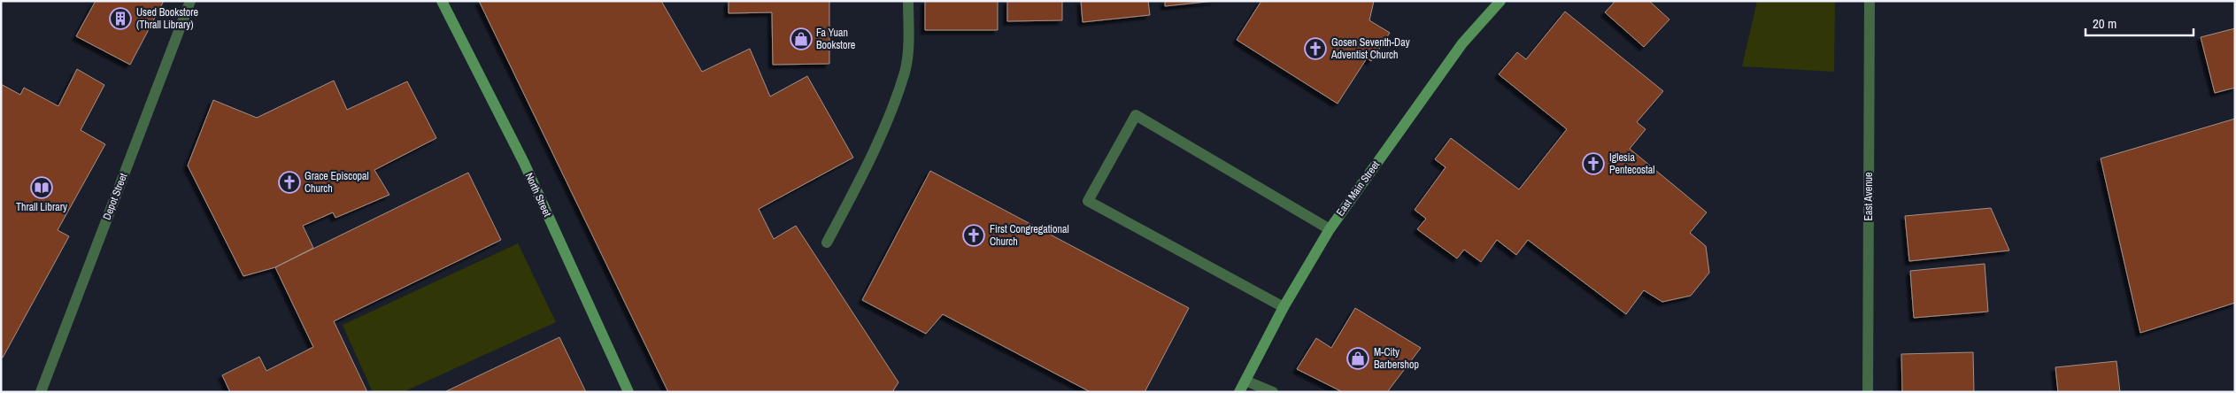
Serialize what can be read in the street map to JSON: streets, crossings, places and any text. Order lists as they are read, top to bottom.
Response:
{
  "streets": {
    "main road": ["East Main Street", "North Street"],
    "street": ["Depot Street", "East Avenue"]
  },
  "places": {
    "building": ["Used Bookstore (Thrall Library)"],
    "shop": ["Fa Yuan Bookstore", "M-City Barbershop"],
    "church": [
      "Gosen Seventh-Day Adventist Church",
      "Iglesia Pentecostal",
      "Grace Episcopal Church",
      "First Congregational Church"
    ],
    "library": ["Thrall Library"]
  },
  "scale_bar": "20 m"
}
